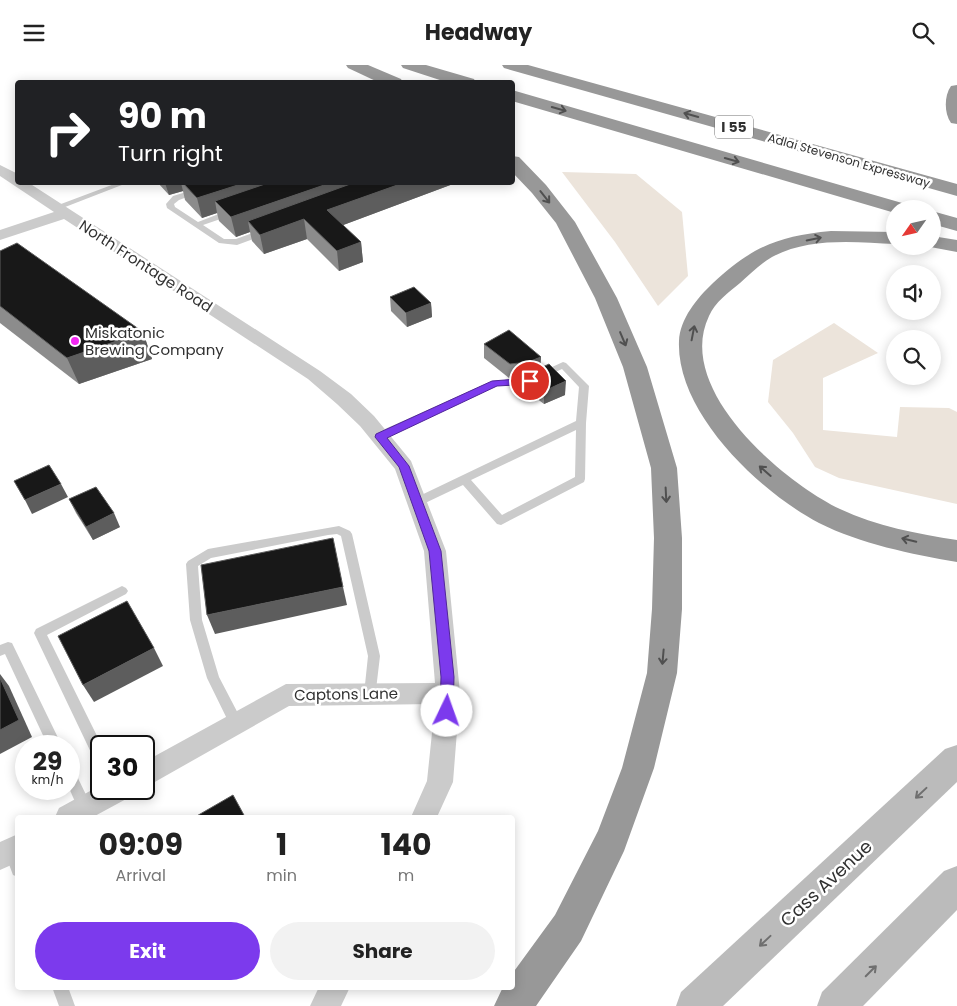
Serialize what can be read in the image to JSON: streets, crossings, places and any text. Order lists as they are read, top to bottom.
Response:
{
  "streets": {
    "highway": ["I 55", "Adlai Stevenson Expressway"],
    "main road": ["Cass Avenue"],
    "street": ["North Frontage Road", "Captons Lane"]
  },
  "crossings": [
    ["North Frontage Road", "Captons Lane"]
  ],
  "places": ["Miskatonic Brewing Company"],
  "north": "bottom left",
  "page": {
    "header": "Headway",
    "turn": ["90 m", "Turn right"],
    "speed": "29 km/h",
    "limit": "30",
    "eta": [
      "09:09",
      "Arrival",
      "1",
      "min",
      "140",
      "m"
    ],
    "buttons": ["Exit", "Share"]
  }
}
